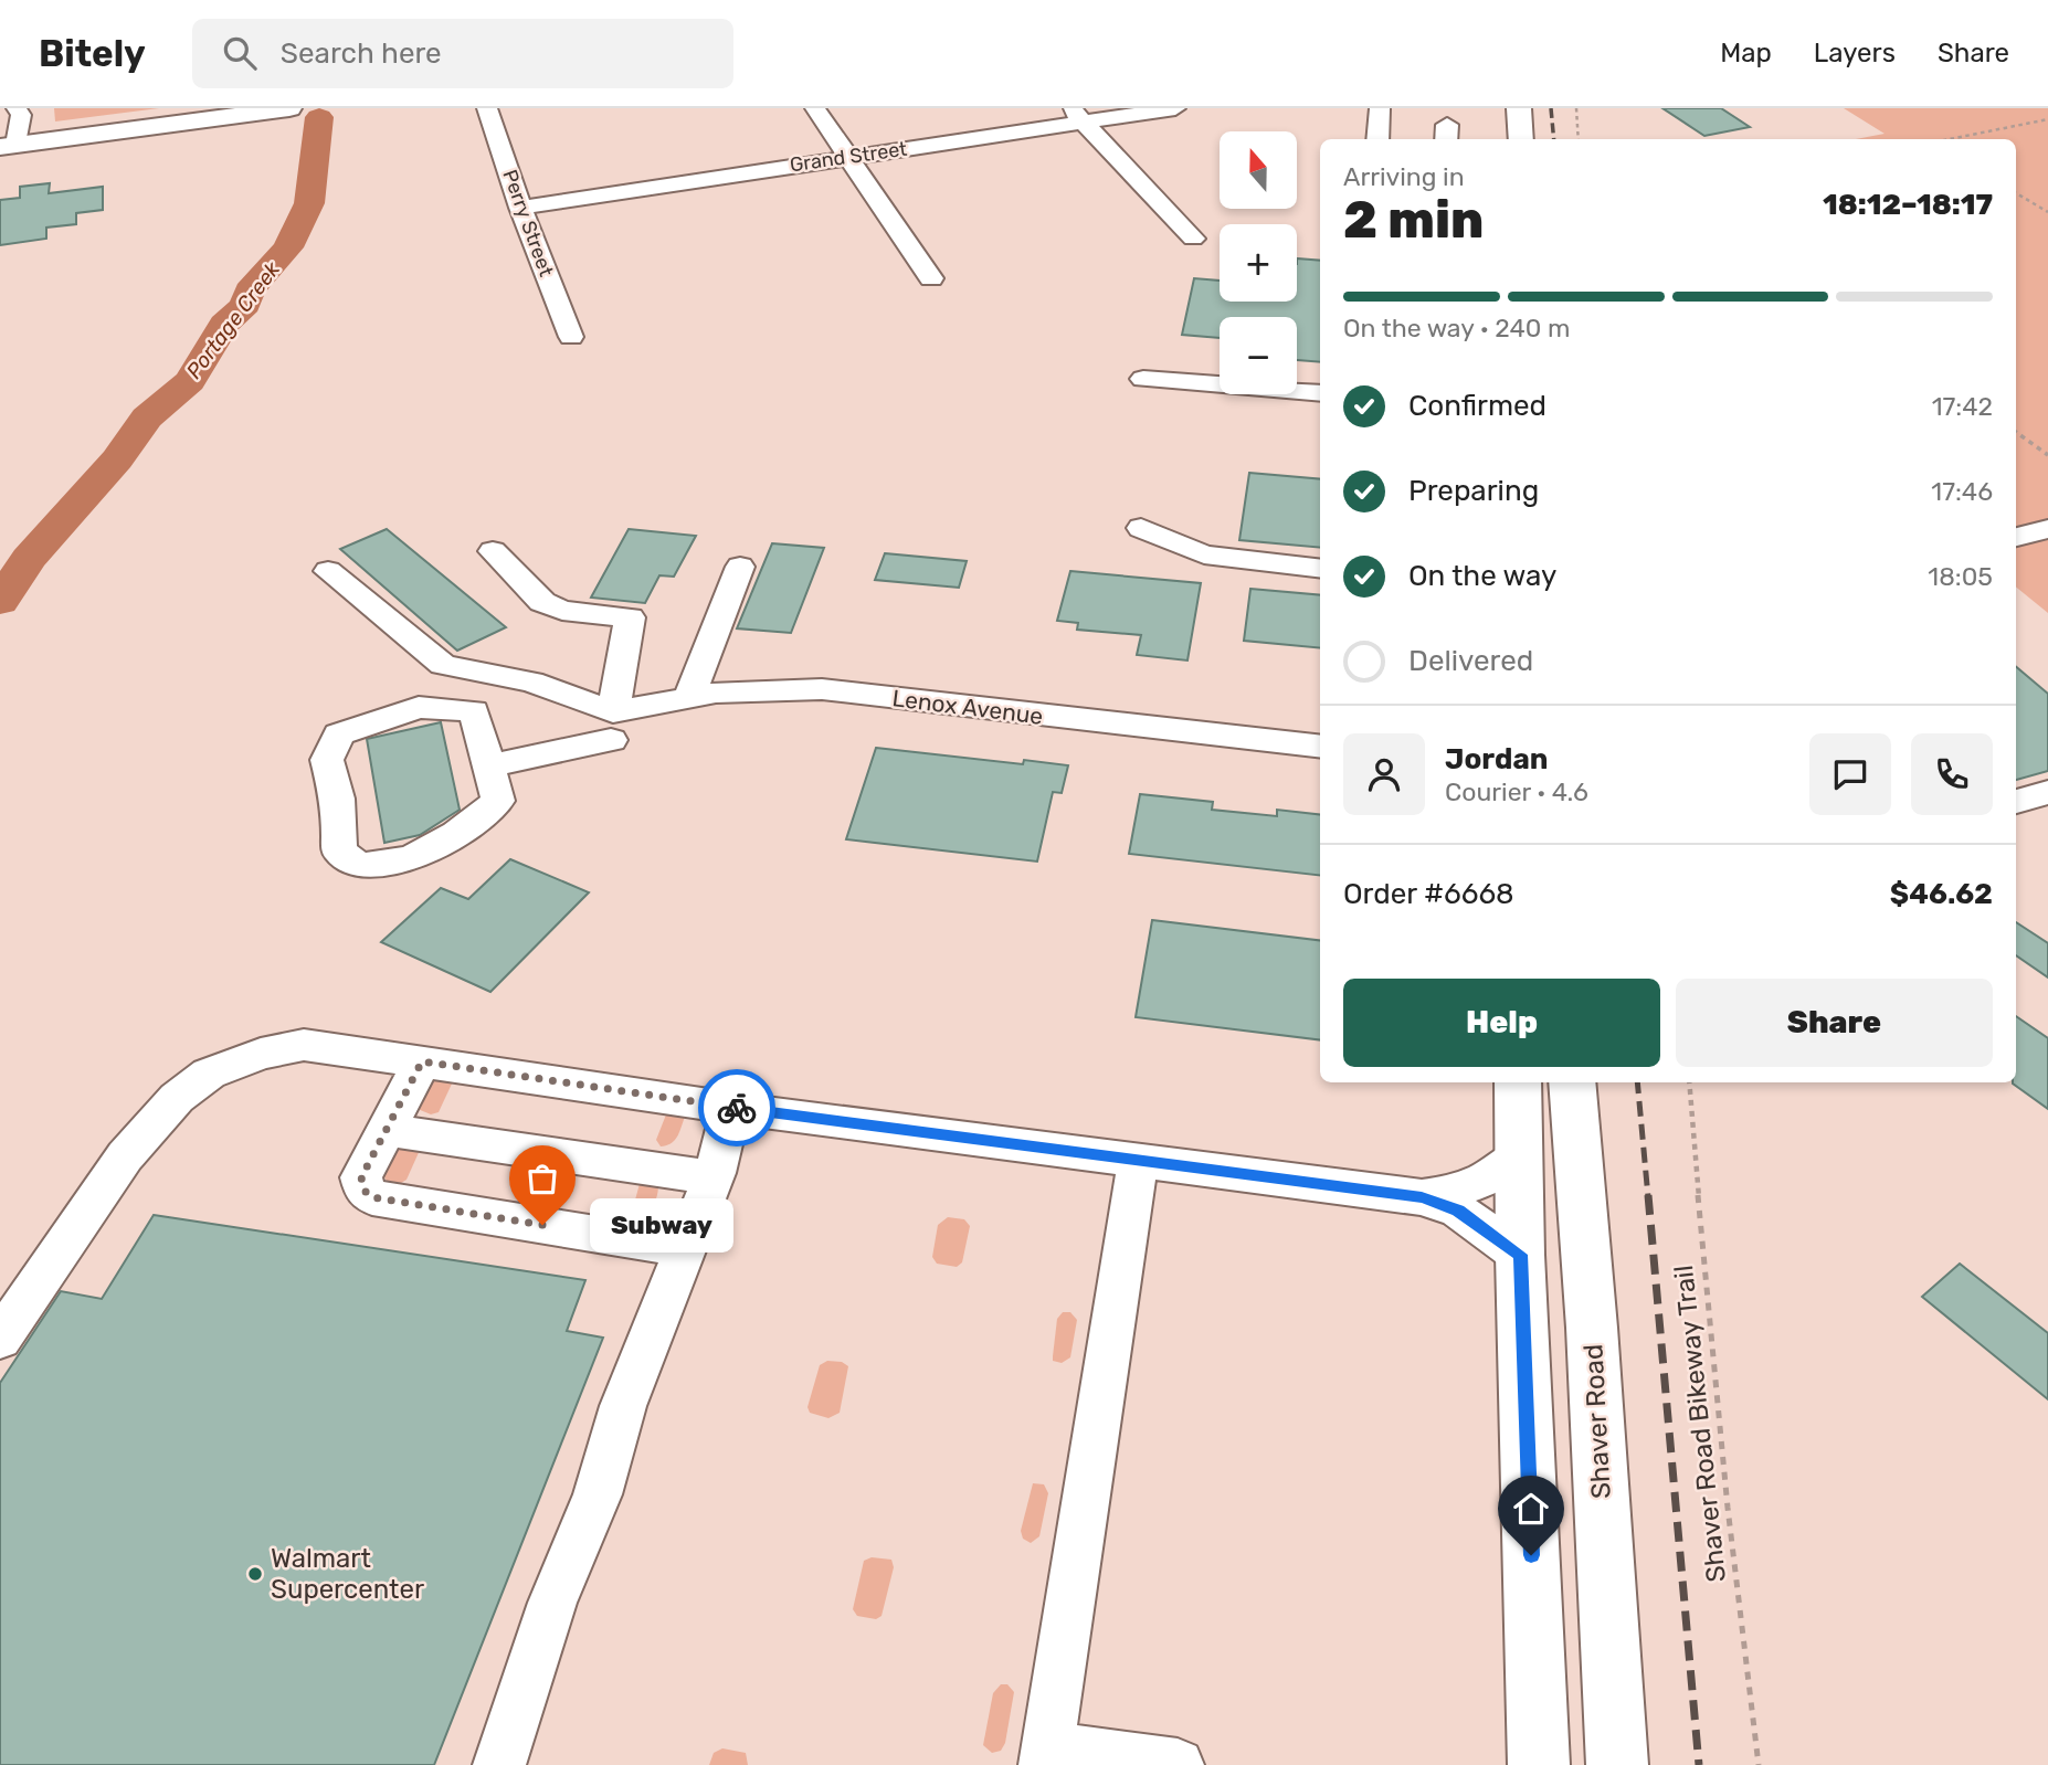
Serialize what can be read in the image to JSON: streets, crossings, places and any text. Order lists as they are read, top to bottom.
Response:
{
  "streets": {
    "main road": ["Shaver Road"],
    "street": ["Grand Street", "Perry Street", "Lenox Avenue"],
    "path": ["Shaver Road Bikeway Trail"]
  },
  "crossings": [
    ["Grand Street", "Perry Street"]
  ],
  "water": ["Portage Creek"],
  "places": ["Subway", "Walmart Supercenter"],
  "north": "top",
  "page": {
    "header": "Bitely",
    "search": "Search here",
    "nav": ["Map", "Layers", "Share"],
    "map_buttons": ["+", "−"],
    "heading": ["2 min", "Arriving in", "18:12–18:17"],
    "panel": [
      "Jordan",
      "Courier · 4.6",
      "Order #6668",
      "$46.62"
    ],
    "bar": "On the way · 240 m",
    "list": [
      ["Confirmed", "17:42"],
      ["Preparing", "17:46"],
      ["On the way", "18:05"],
      "Delivered"
    ],
    "buttons": ["Help", "Share"],
    "bubble": "Subway"
  }
}
